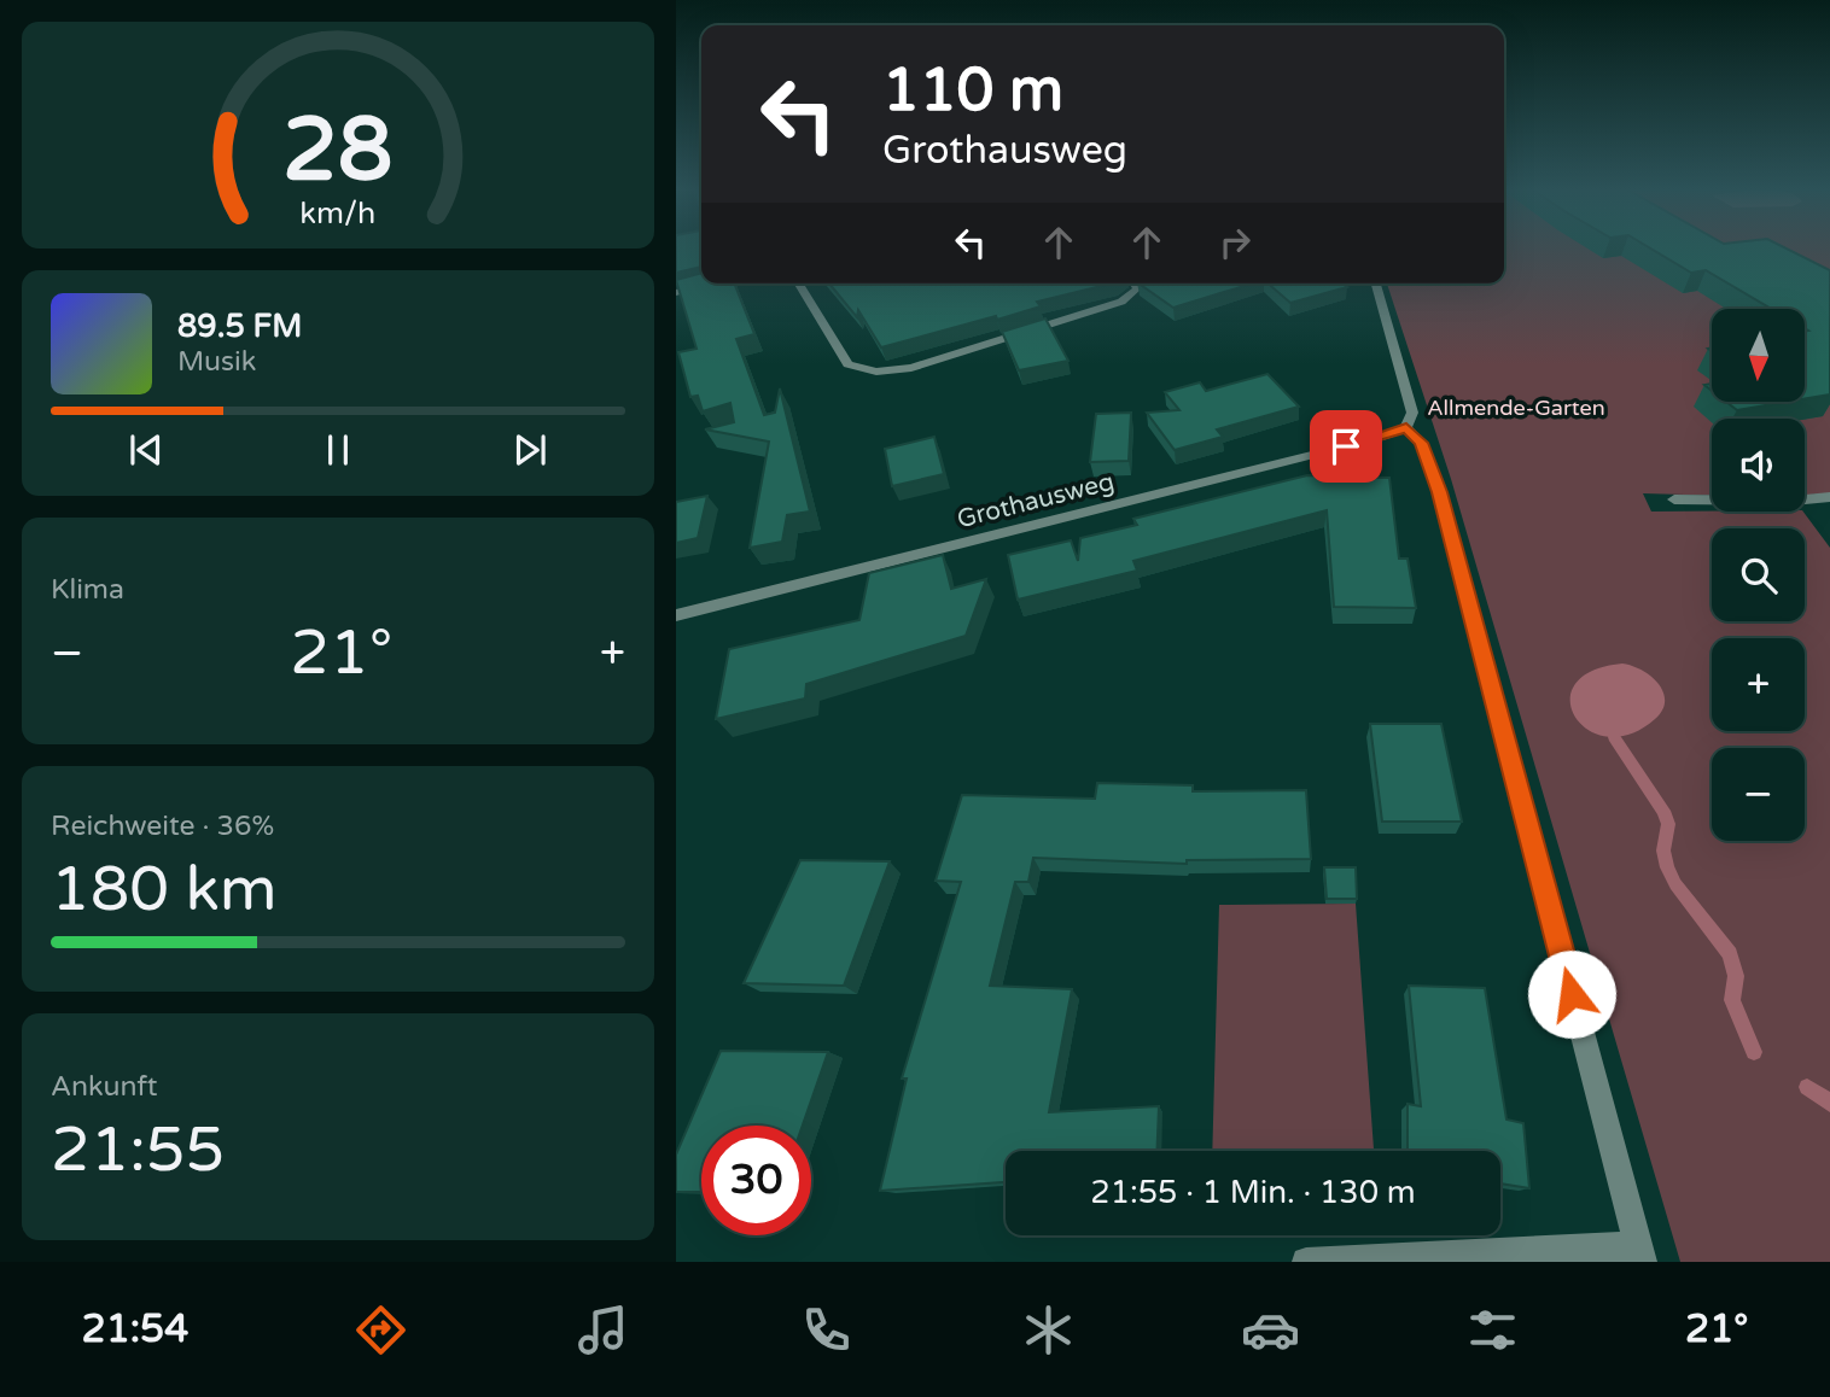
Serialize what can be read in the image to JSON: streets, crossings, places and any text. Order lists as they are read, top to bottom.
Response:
{
  "streets": {
    "street": ["Grothausweg"]
  },
  "parks": ["Allmende-Garten"],
  "north": "bottom",
  "page": {
    "turn": ["110 m", "Grothausweg"],
    "song": ["89.5 FM", "Musik"],
    "map_buttons": ["+", "−"],
    "tile": [
      "Klima",
      ["Reichweite · 36%", "180 km"],
      ["Ankunft", "21:55"]
    ],
    "heat": ["−", "21°", "+"],
    "limit": "30",
    "trip": "21:55 · 1 Min. · 130 m",
    "tabs": ["21:54", "21°"],
    "gauge": ["28", "km/h"]
  }
}
